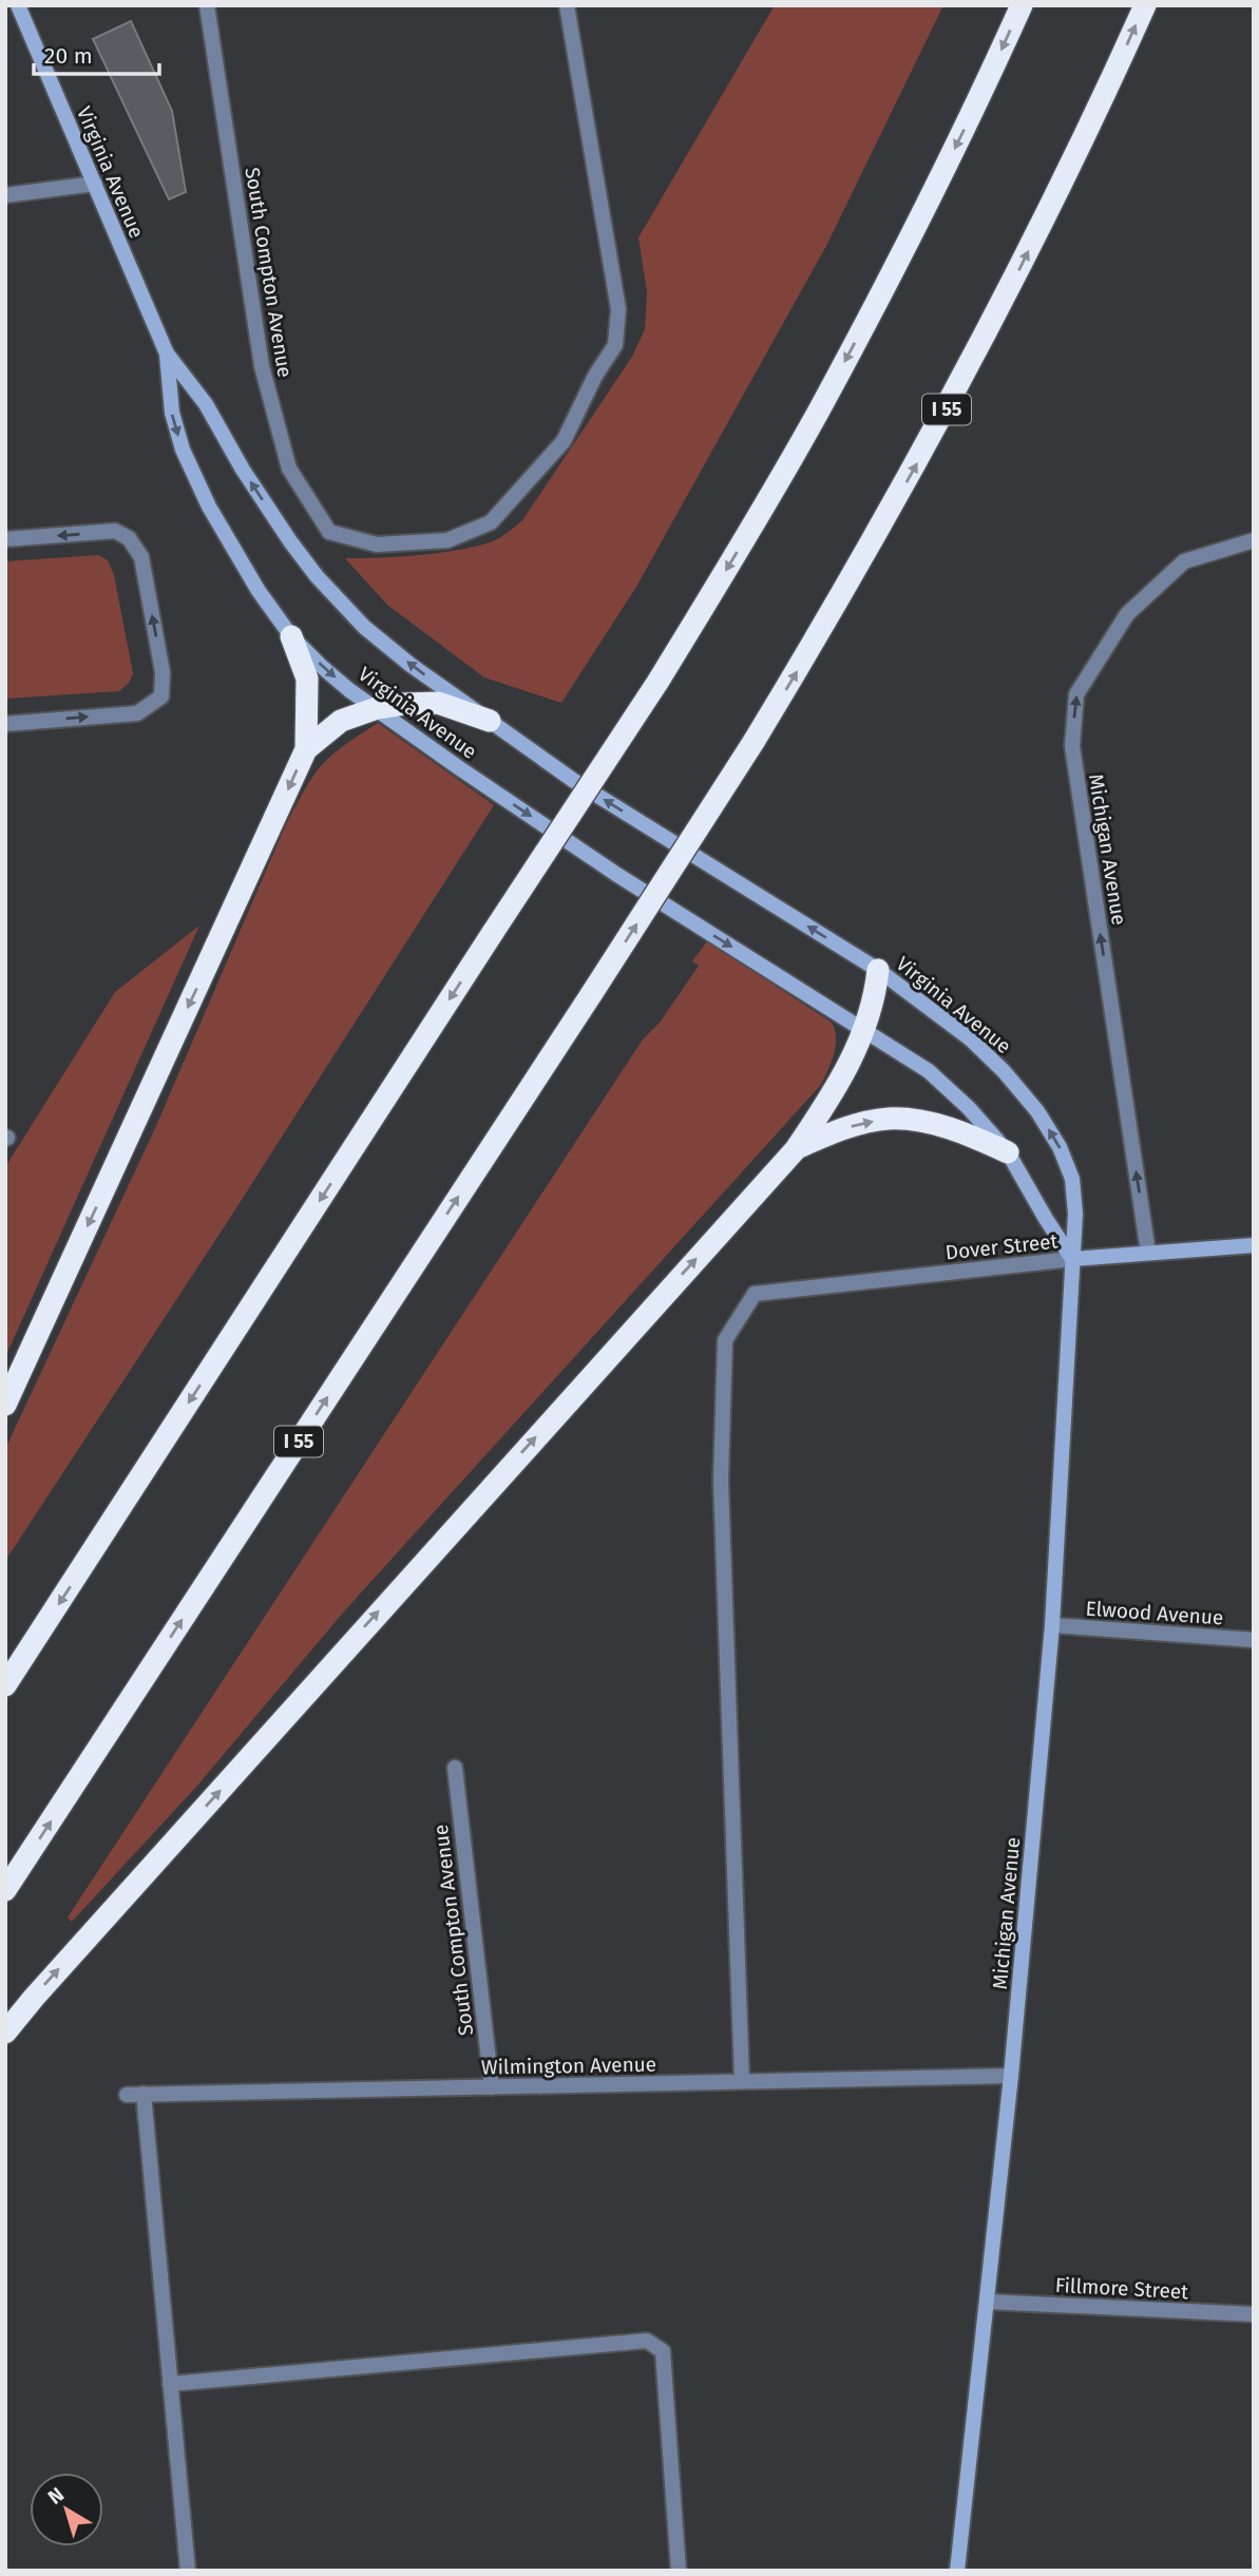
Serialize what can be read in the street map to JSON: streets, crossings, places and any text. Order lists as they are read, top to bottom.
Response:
{
  "streets": {
    "highway": ["I 55"],
    "main road": ["Virginia Avenue", "Michigan Avenue", "Dover Street"],
    "street": [
      "South Compton Avenue",
      "Elwood Avenue",
      "Wilmington Avenue",
      "Fillmore Street"
    ]
  },
  "crossings": [
    ["Virginia Avenue", "Michigan Avenue"],
    ["Virginia Avenue", "Dover Street"],
    ["South Compton Avenue", "Wilmington Avenue"],
    ["Michigan Avenue", "Dover Street"],
    ["Michigan Avenue", "Elwood Avenue"],
    ["Michigan Avenue", "Wilmington Avenue"],
    ["Michigan Avenue", "Fillmore Street"],
    ["Dover Street", "Wilmington Avenue"]
  ],
  "scale_bar": "20 m",
  "north": "top left"
}
